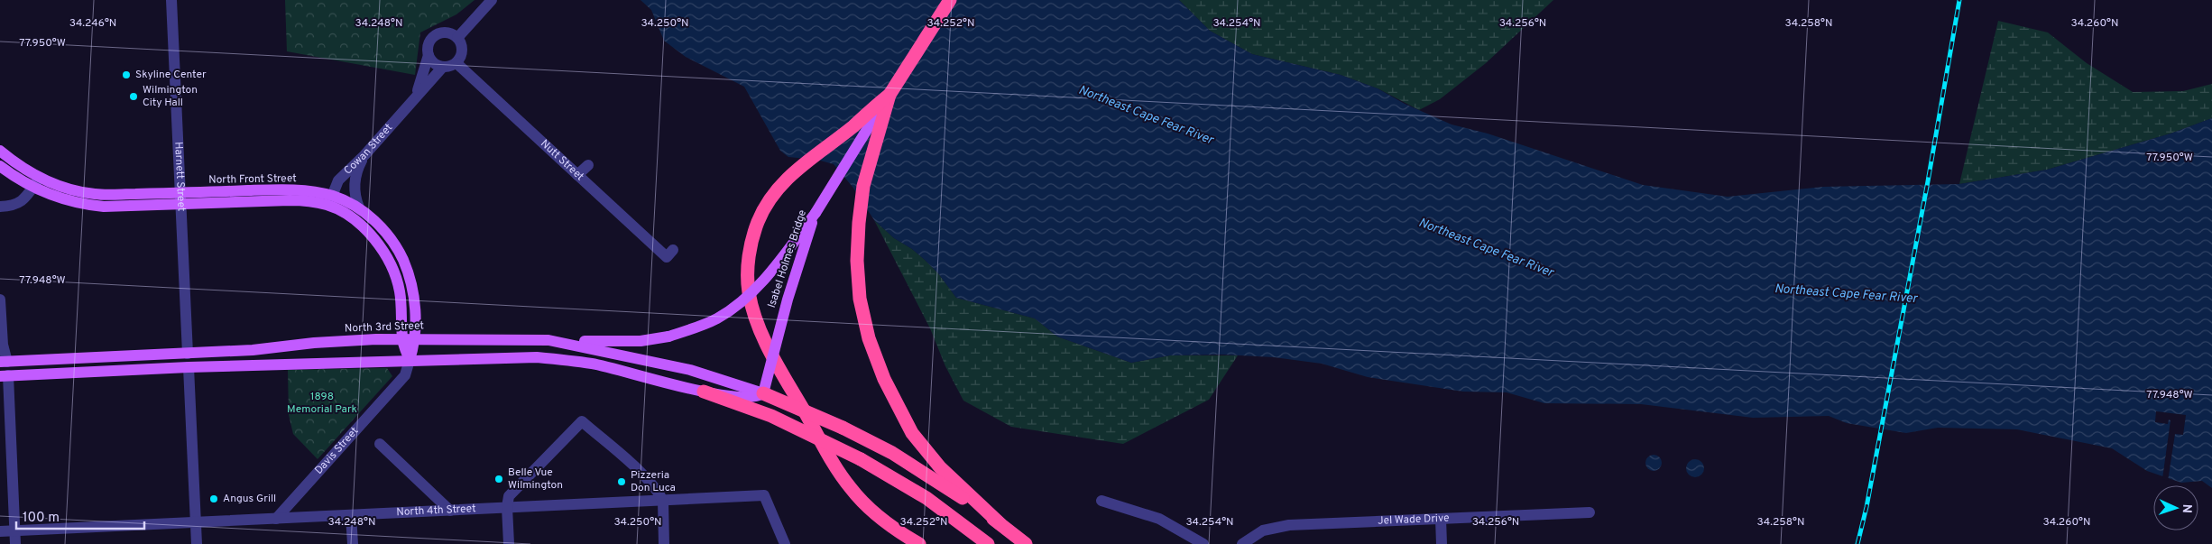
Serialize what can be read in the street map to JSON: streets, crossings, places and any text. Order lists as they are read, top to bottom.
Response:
{
  "streets": {
    "highway": ["Isabel Holmes Bridge"],
    "main road": ["North Front Street", "North 3rd Street"],
    "street": [
      "Cowan Street",
      "Nutt Street",
      "Harnett Street",
      "Davis Street",
      "North 4th Street",
      "Jel Wade Drive"
    ]
  },
  "crossings": [
    ["Cowan Street", "Nutt Street"],
    ["Cowan Street", "North Front Street"],
    ["Harnett Street", "North Front Street"],
    ["Harnett Street", "North 3rd Street"],
    ["North Front Street", "North 3rd Street"],
    ["North Front Street", "Davis Street"],
    ["Isabel Holmes Bridge", "North 3rd Street"],
    ["Davis Street", "North 4th Street"]
  ],
  "water": ["Northeast Cape Fear River"],
  "parks": ["1898 Memorial Park"],
  "places": [
    "Skyline Center",
    "Wilmington City Hall",
    "Belle Vue Wilmington",
    "Pizzeria Don Luca",
    "Angus Grill"
  ],
  "scale_bar": "100 m",
  "north": "right",
  "coordinates": [
    "34.246°N",
    "34.250°N",
    "34.258°N",
    "34.248°N",
    "34.252°N",
    "34.254°N",
    "34.256°N",
    "34.260°N",
    "77.950°W",
    "77.948°W"
  ]
}
